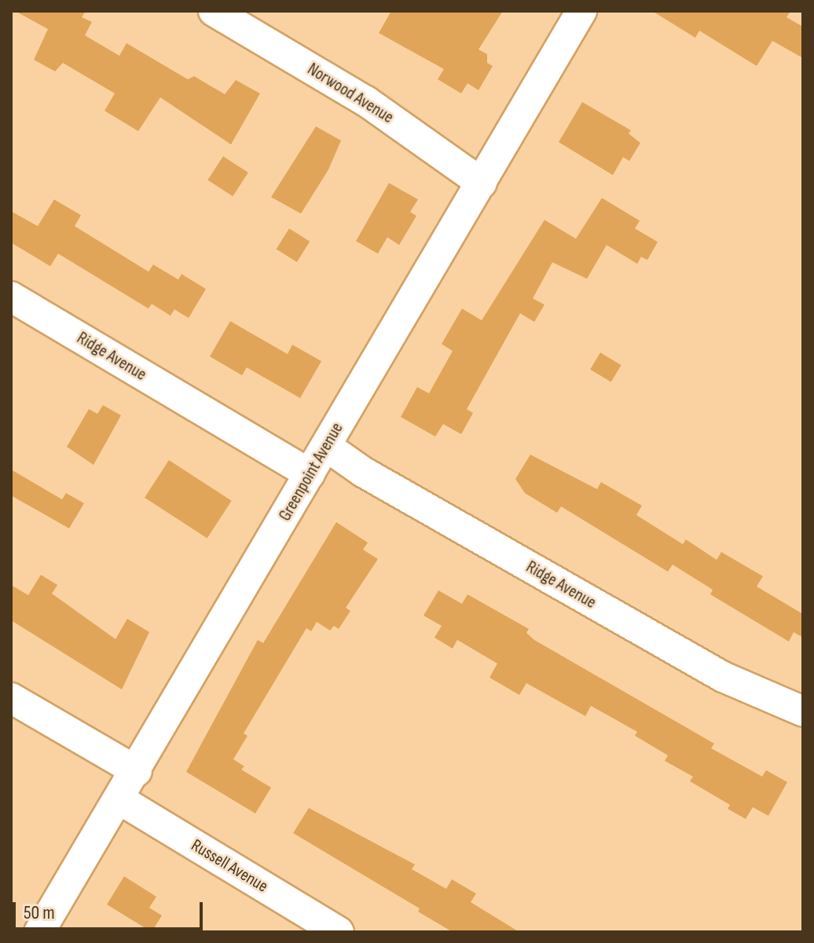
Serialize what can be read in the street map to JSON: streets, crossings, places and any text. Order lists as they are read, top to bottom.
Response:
{
  "streets": {
    "street": [
      "Norwood Avenue",
      "Ridge Avenue",
      "Greenpoint Avenue",
      "Russell Avenue"
    ]
  },
  "crossings": [
    ["Norwood Avenue", "Greenpoint Avenue"],
    ["Ridge Avenue", "Greenpoint Avenue"],
    ["Greenpoint Avenue", "Russell Avenue"]
  ],
  "scale_bar": "50 m"
}
